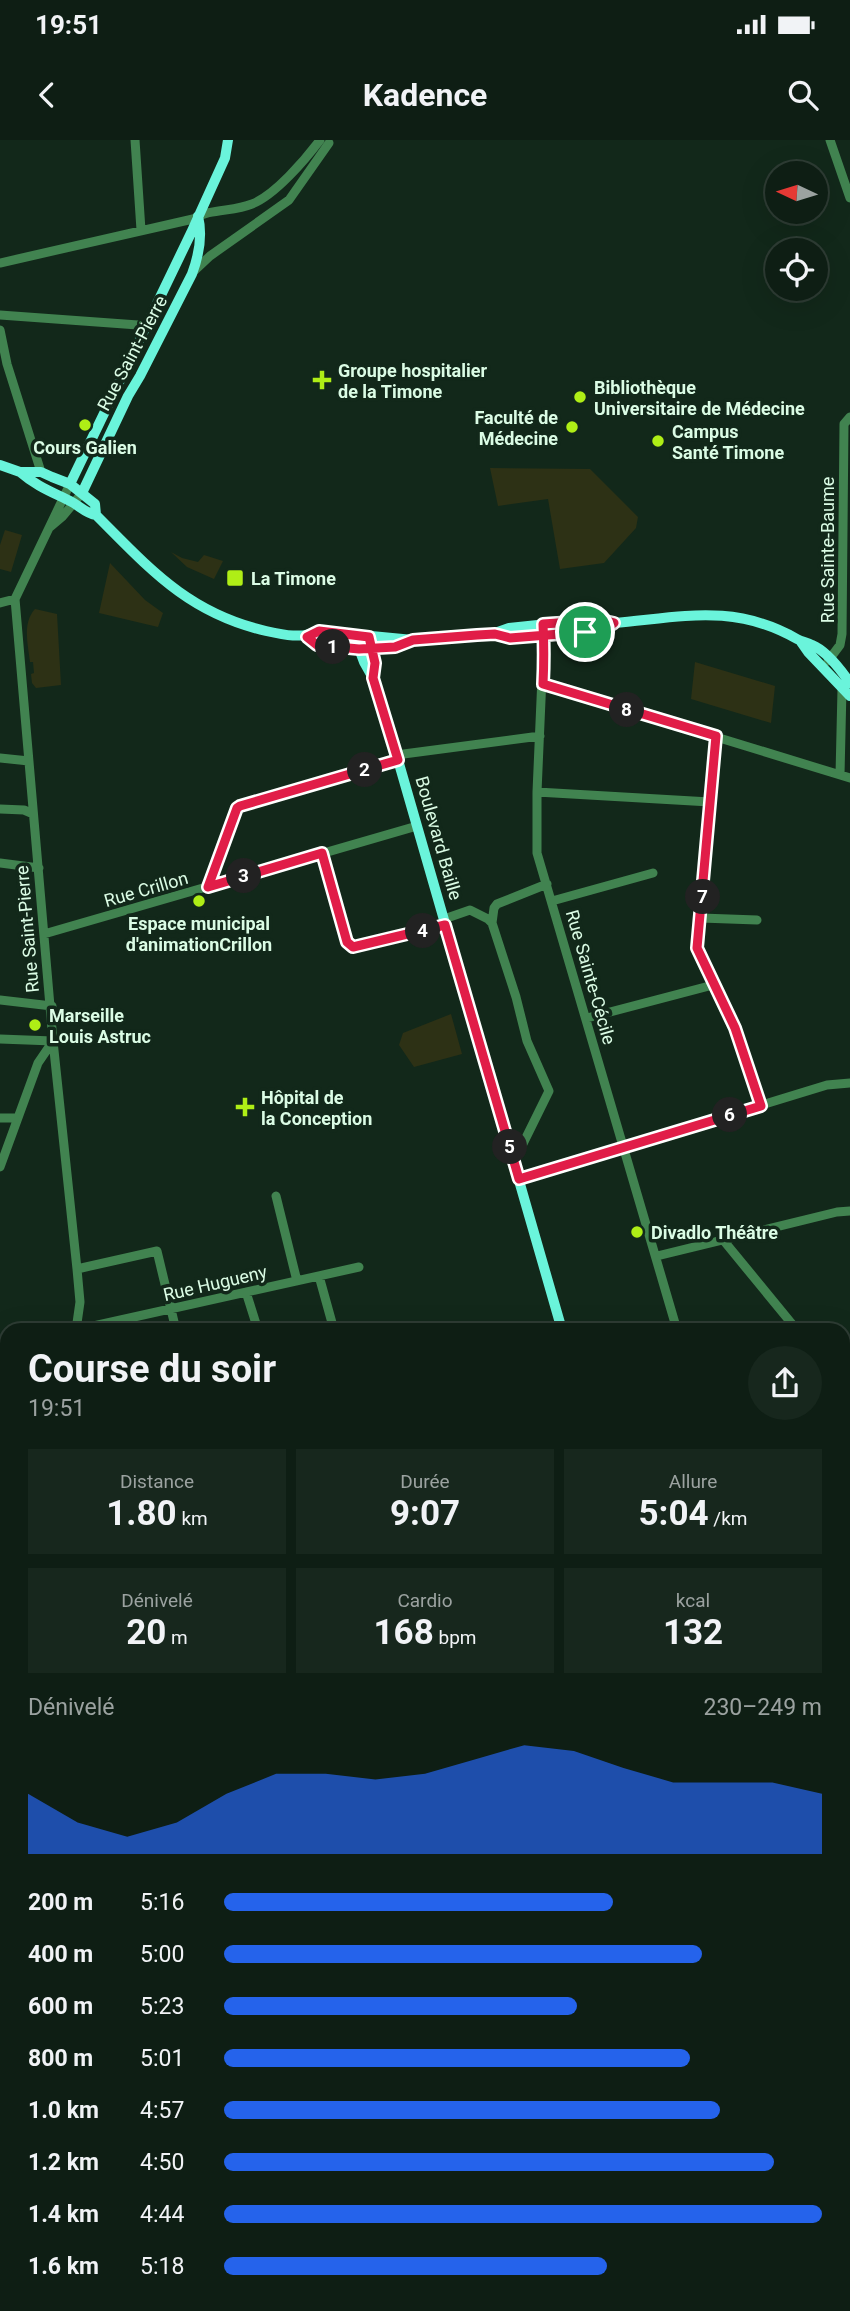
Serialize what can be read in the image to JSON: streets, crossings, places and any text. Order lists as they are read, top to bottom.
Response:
{
  "streets": {
    "main road": ["Rue Saint-Pierre", "Boulevard Baille"],
    "street": [
      "Rue Sainte-Baume",
      "Rue Crillon",
      "Rue Sainte-Cécile",
      "Rue Hugueny"
    ]
  },
  "crossings": [
    ["Rue Saint-Pierre", "Rue Crillon"],
    ["Boulevard Baille", "Rue Crillon"]
  ],
  "places": {
    "health": ["Groupe hospitalier de la Timone", "Hôpital de la Conception"],
    "other": [
      "Bibliothèque Universitaire de Médecine",
      "Cours Galien",
      "Faculté de Médecine",
      "Campus Santé Timone",
      "Espace municipal d'animationCrillon",
      "Marseille Louis Astruc",
      "Divadlo Théâtre"
    ],
    "transit": ["La Timone"]
  },
  "north": "left",
  "page": {
    "status": "19:51",
    "header": "Kadence",
    "pins": [
      "1",
      "8",
      "2",
      "3",
      "7",
      "4",
      "6",
      "5"
    ],
    "heading": ["Course du soir", "19:51"],
    "stats": [
      ["Distance", "1.80 km"],
      ["Durée", "9:07"],
      ["Allure", "5:04 /km"],
      ["Dénivelé", "20 m"],
      ["Cardio", "168 bpm"],
      ["kcal", "132"]
    ],
    "chart": ["Dénivelé", "230–249 m"],
    "list": [
      {
        "name": "200 m",
        "note": "5:16"
      },
      {
        "name": "400 m",
        "note": "5:00"
      },
      {
        "name": "600 m",
        "note": "5:23"
      },
      {
        "name": "800 m",
        "note": "5:01"
      },
      {
        "name": "1.0 km",
        "note": "4:57"
      },
      {
        "name": "1.2 km",
        "note": "4:50"
      },
      {
        "name": "1.4 km",
        "note": "4:44"
      },
      {
        "name": "1.6 km",
        "note": "5:18"
      }
    ]
  }
}
